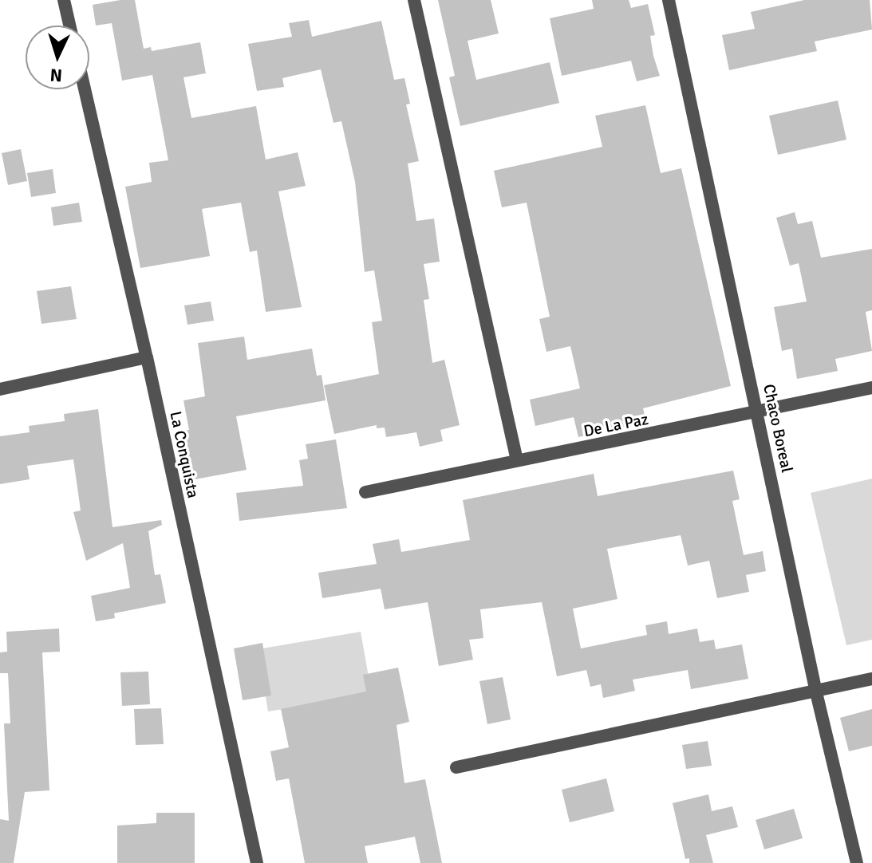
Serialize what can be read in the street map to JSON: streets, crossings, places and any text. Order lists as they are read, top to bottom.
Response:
{
  "streets": {
    "street": ["De La Paz", "Chaco Boreal", "La Conquista"]
  },
  "crossings": [
    ["De La Paz", "Chaco Boreal"]
  ],
  "north": "bottom"
}
